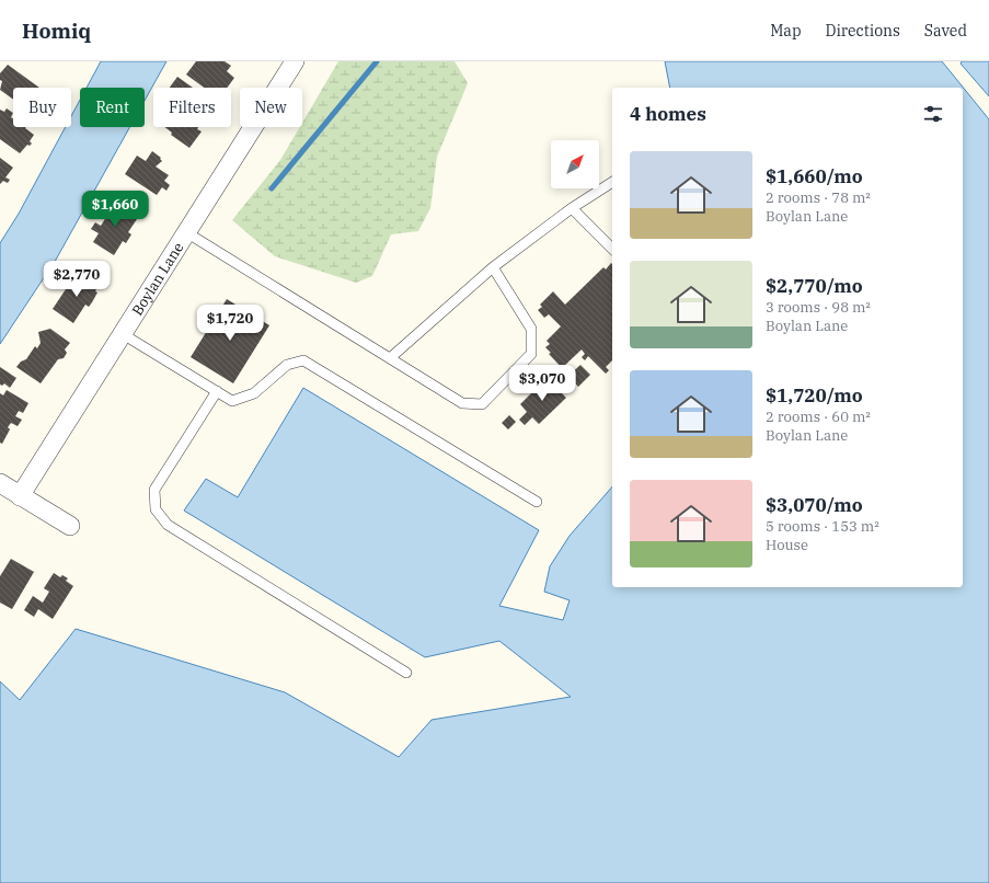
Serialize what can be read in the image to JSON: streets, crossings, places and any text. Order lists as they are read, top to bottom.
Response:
{
  "streets": {
    "street": ["Boylan Lane"]
  },
  "north": "top right",
  "page": {
    "header": "Homiq",
    "nav": ["Map", "Directions", "Saved"],
    "chip": [
      "Buy",
      "Rent",
      "Filters",
      "New"
    ],
    "heading": "4 homes",
    "list": [
      {
        "name": "$1,660/mo",
        "note": "2 rooms · 78 m² · Boylan Lane"
      },
      {
        "name": "$2,770/mo",
        "note": "3 rooms · 98 m² · Boylan Lane"
      },
      {
        "name": "$1,720/mo",
        "note": "2 rooms · 60 m² · Boylan Lane"
      },
      {
        "name": "$3,070/mo",
        "note": "5 rooms · 153 m² · House"
      }
    ],
    "price": [
      "$1,660",
      "$2,770",
      "$1,720",
      "$3,070"
    ]
  }
}
